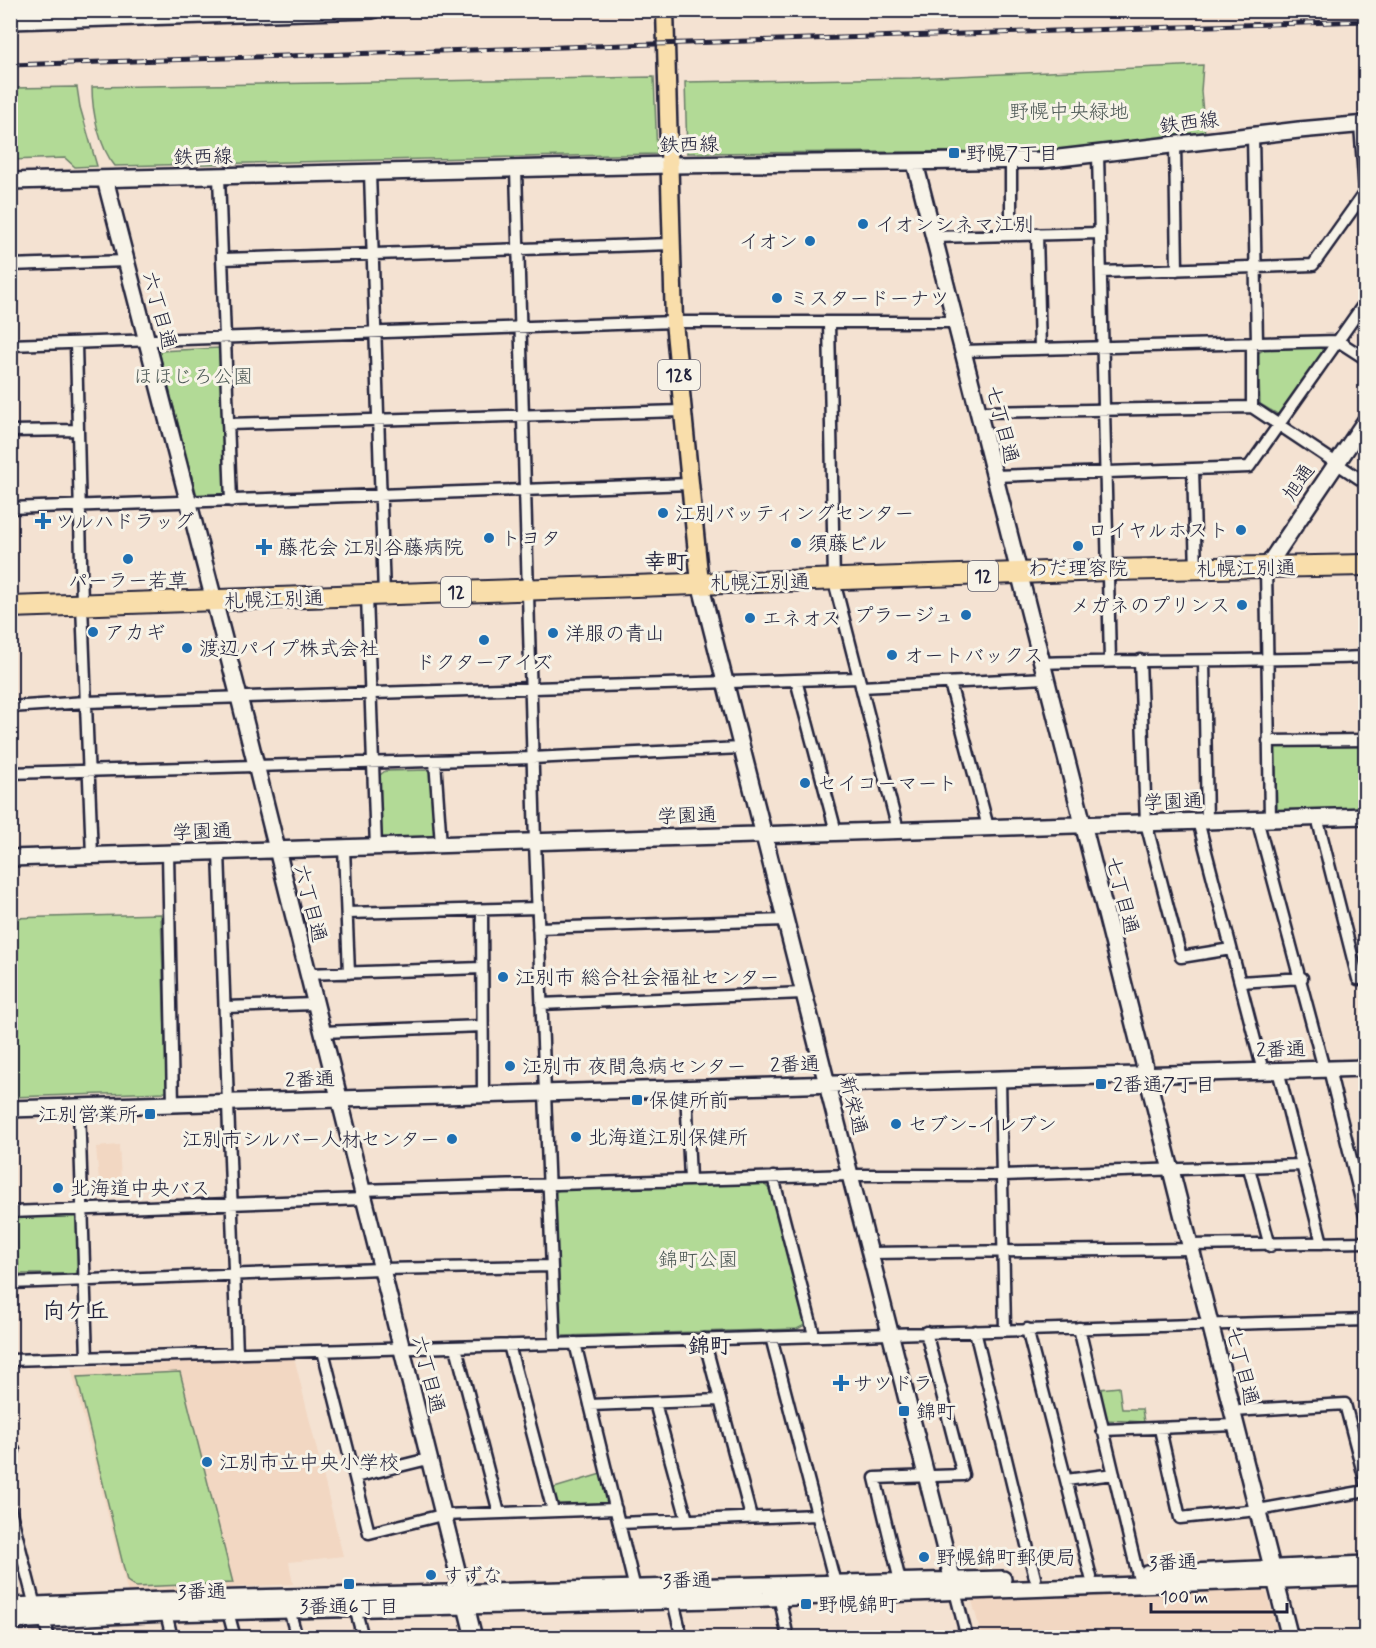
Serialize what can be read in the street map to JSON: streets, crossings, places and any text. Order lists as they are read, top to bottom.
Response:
{
  "streets": {
    "highway": ["札幌江別通", "12"],
    "main road": ["128"],
    "street": [
      "鉄西線",
      "六丁目通",
      "七丁目通",
      "旭通",
      "学園通",
      "2番通",
      "新栄通",
      "3番通"
    ]
  },
  "crossings": [
    ["鉄西線", "六丁目通"],
    ["鉄西線", "128"],
    ["鉄西線", "七丁目通"],
    ["六丁目通", "札幌江別通"],
    ["六丁目通", "学園通"],
    ["六丁目通", "2番通"],
    ["六丁目通", "3番通"],
    ["128", "札幌江別通"],
    ["128", "新栄通"],
    ["七丁目通", "札幌江別通"],
    ["七丁目通", "学園通"],
    ["七丁目通", "2番通"],
    ["七丁目通", "3番通"],
    ["旭通", "札幌江別通"],
    ["札幌江別通", "新栄通"],
    ["学園通", "新栄通"],
    ["2番通", "新栄通"],
    ["新栄通", "3番通"]
  ],
  "districts": ["幸町", "向ケ丘", "錦町"],
  "parks": ["野幌中央緑地", "ほほじろ公園", "錦町公園"],
  "places": {
    "transit": [
      "野幌7丁目",
      "2番通7丁目",
      "保健所前",
      "江別営業所",
      "錦町",
      "3番通6丁目",
      "野幌錦町"
    ],
    "other": [
      "イオンシネマ江別",
      "イオン",
      "ミスタードーナツ",
      "江別バッティングセンター",
      "ロイヤルホスト",
      "トヨタ",
      "須藤ビル",
      "わだ理容院",
      "パーラー若草",
      "メガネのプリンス",
      "プラージュ",
      "エネオス",
      "アカギ",
      "洋服の青山",
      "ドクターアイズ",
      "渡辺パイプ株式会社",
      "オートバックス",
      "セイコーマート",
      "江別市 総合社会福祉センター",
      "江別市 夜間急病センター",
      "セブン-イレブン",
      "北海道江別保健所",
      "江別市シルバー人材センター",
      "北海道中央バス",
      "江別市立中央小学校",
      "野幌錦町郵便局",
      "すずな"
    ],
    "health": ["ツルハドラッグ", "藤花会 江別谷藤病院", "サツドラ"]
  },
  "scale_bar": "100 m"
}
